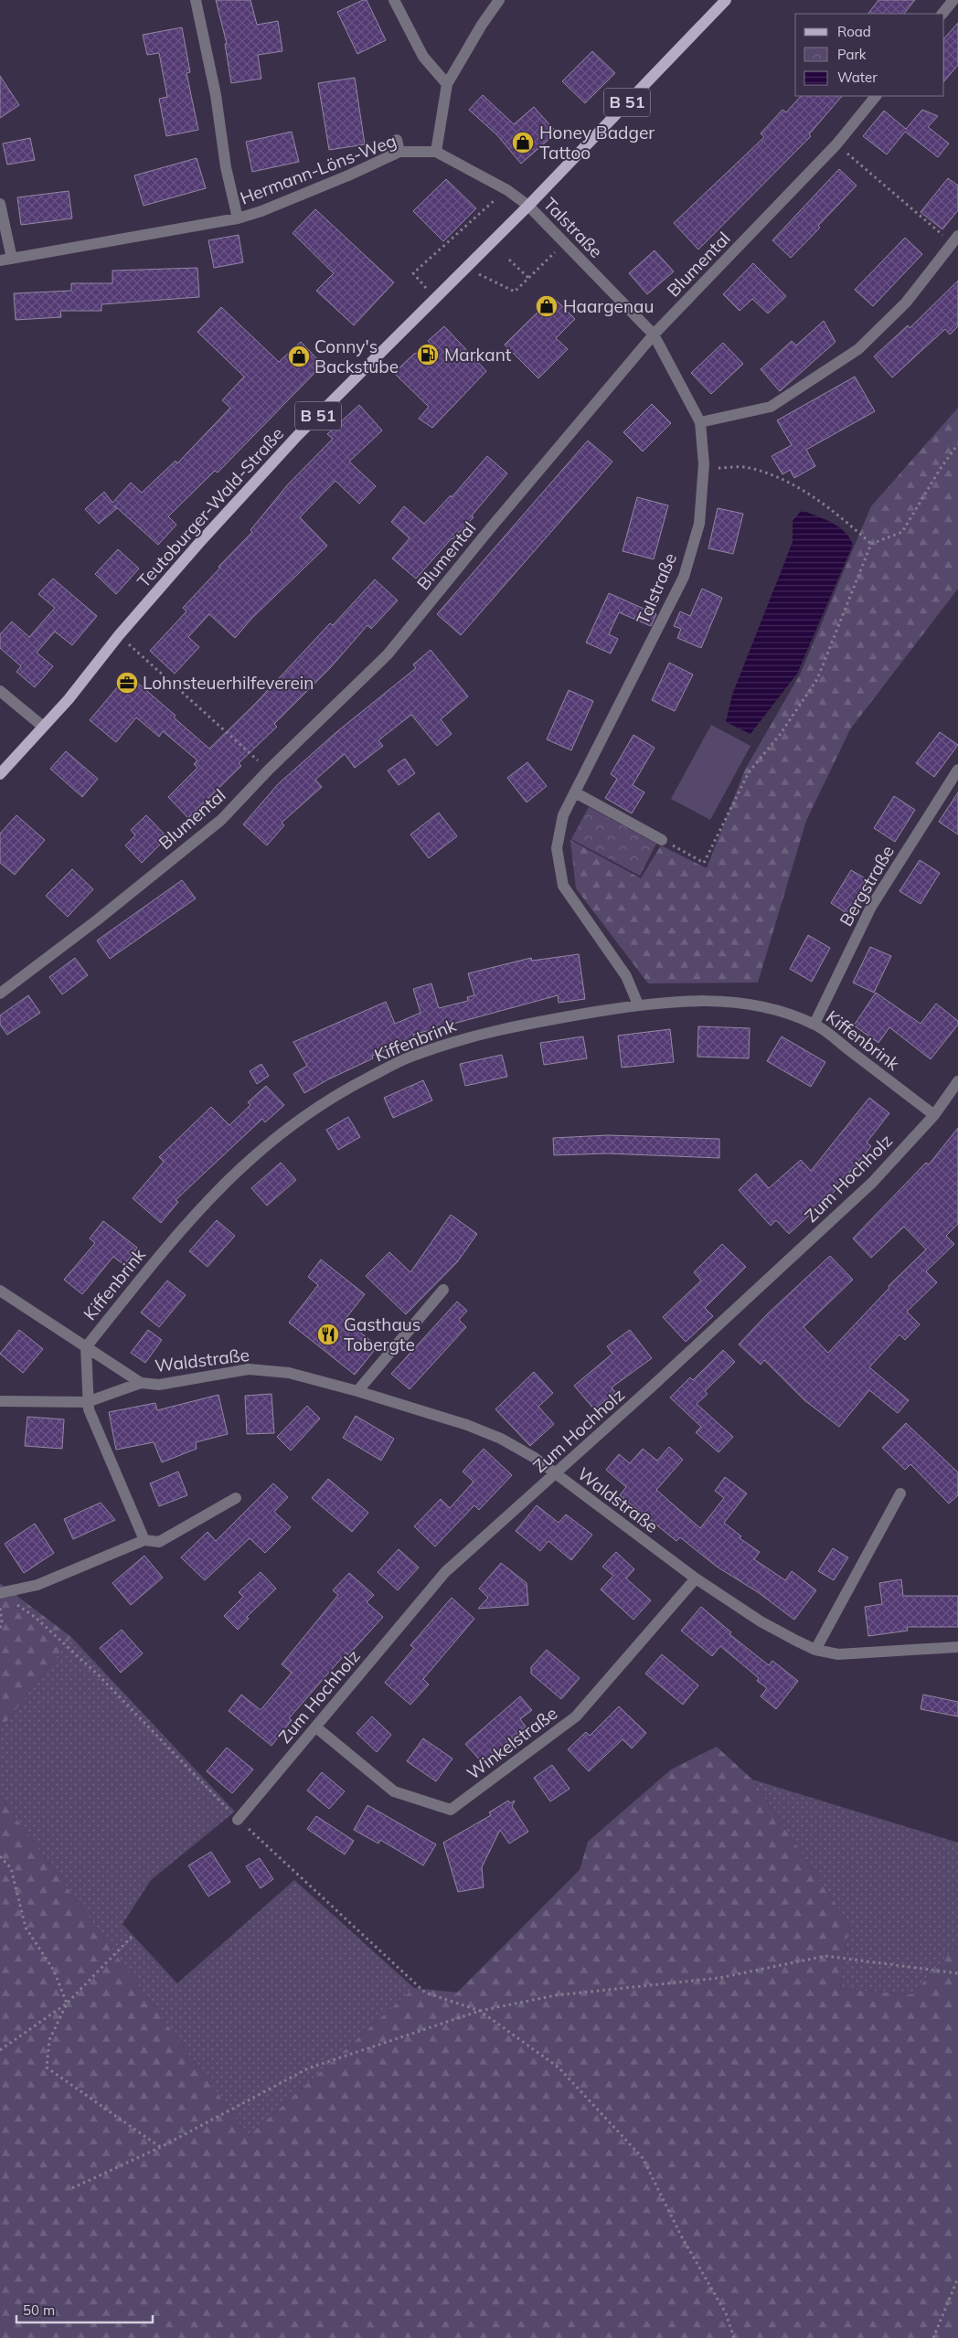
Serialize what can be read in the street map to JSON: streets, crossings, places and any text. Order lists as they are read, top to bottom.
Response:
{
  "streets": {
    "main road": ["B 51", "Teutoburger-Wald-Straße"],
    "street": [
      "Hermann-Löns-Weg",
      "Talstraße",
      "Blumental",
      "Bergstraße",
      "Kiffenbrink",
      "Zum Hochholz",
      "Waldstraße",
      "Winkelstraße"
    ]
  },
  "crossings": [
    ["Hermann-Löns-Weg", "Talstraße"],
    ["Hermann-Löns-Weg", "Teutoburger-Wald-Straße"],
    ["Talstraße", "Blumental"],
    ["Talstraße", "Teutoburger-Wald-Straße"],
    ["Talstraße", "Kiffenbrink"],
    ["Bergstraße", "Kiffenbrink"],
    ["Kiffenbrink", "Zum Hochholz"],
    ["Kiffenbrink", "Waldstraße"],
    ["Zum Hochholz", "Waldstraße"],
    ["Zum Hochholz", "Winkelstraße"],
    ["Waldstraße", "Winkelstraße"]
  ],
  "places": {
    "shop": ["Honey Badger Tattoo", "Haargenau", "Conny's Backstube"],
    "fuel station": ["Markant"],
    "office": ["Lohnsteuerhilfeverein"],
    "restaurant": ["Gasthaus Tobergte"]
  },
  "legend": ["Road", "Park", "Water"],
  "scale_bar": "50 m"
}
